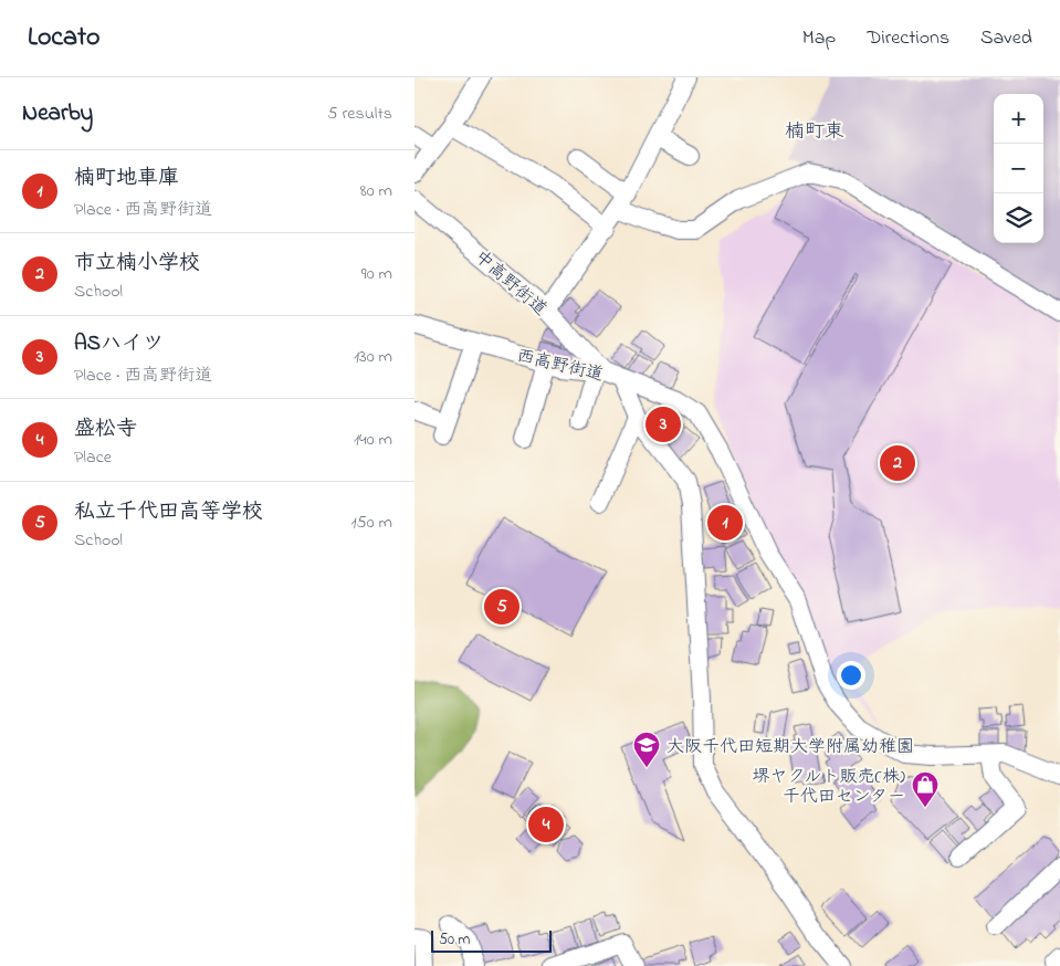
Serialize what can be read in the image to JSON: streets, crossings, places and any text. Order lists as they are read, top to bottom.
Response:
{
  "streets": {
    "street": ["中高野街道", "西高野街道"]
  },
  "crossings": [
    ["中高野街道", "西高野街道"]
  ],
  "districts": ["楠町東"],
  "places": {
    "school or university": ["大阪千代田短期大学附属幼稚園"],
    "shop": ["堺ヤクルト販売(株) 千代田センター"]
  },
  "scale_bar": "50 m",
  "page": {
    "header": "Locato",
    "nav": ["Map", "Directions", "Saved"],
    "heading": ["Nearby", "5 results"],
    "map_buttons": ["+", "−"],
    "list": [
      {
        "mark": "1",
        "name": "楠町地車庫",
        "note": "Place · 西高野街道",
        "value": "80 m"
      },
      {
        "mark": "2",
        "name": "市立楠小学校",
        "note": "School",
        "value": "90 m"
      },
      {
        "mark": "3",
        "name": "ASハイツ",
        "note": "Place · 西高野街道",
        "value": "130 m"
      },
      {
        "mark": "4",
        "name": "盛松寺",
        "note": "Place",
        "value": "140 m"
      },
      {
        "mark": "5",
        "name": "私立千代田高等学校",
        "note": "School",
        "value": "150 m"
      }
    ],
    "pins": [
      "3",
      "2",
      "1",
      "5",
      "4"
    ],
    "scale": "50 m"
  }
}
